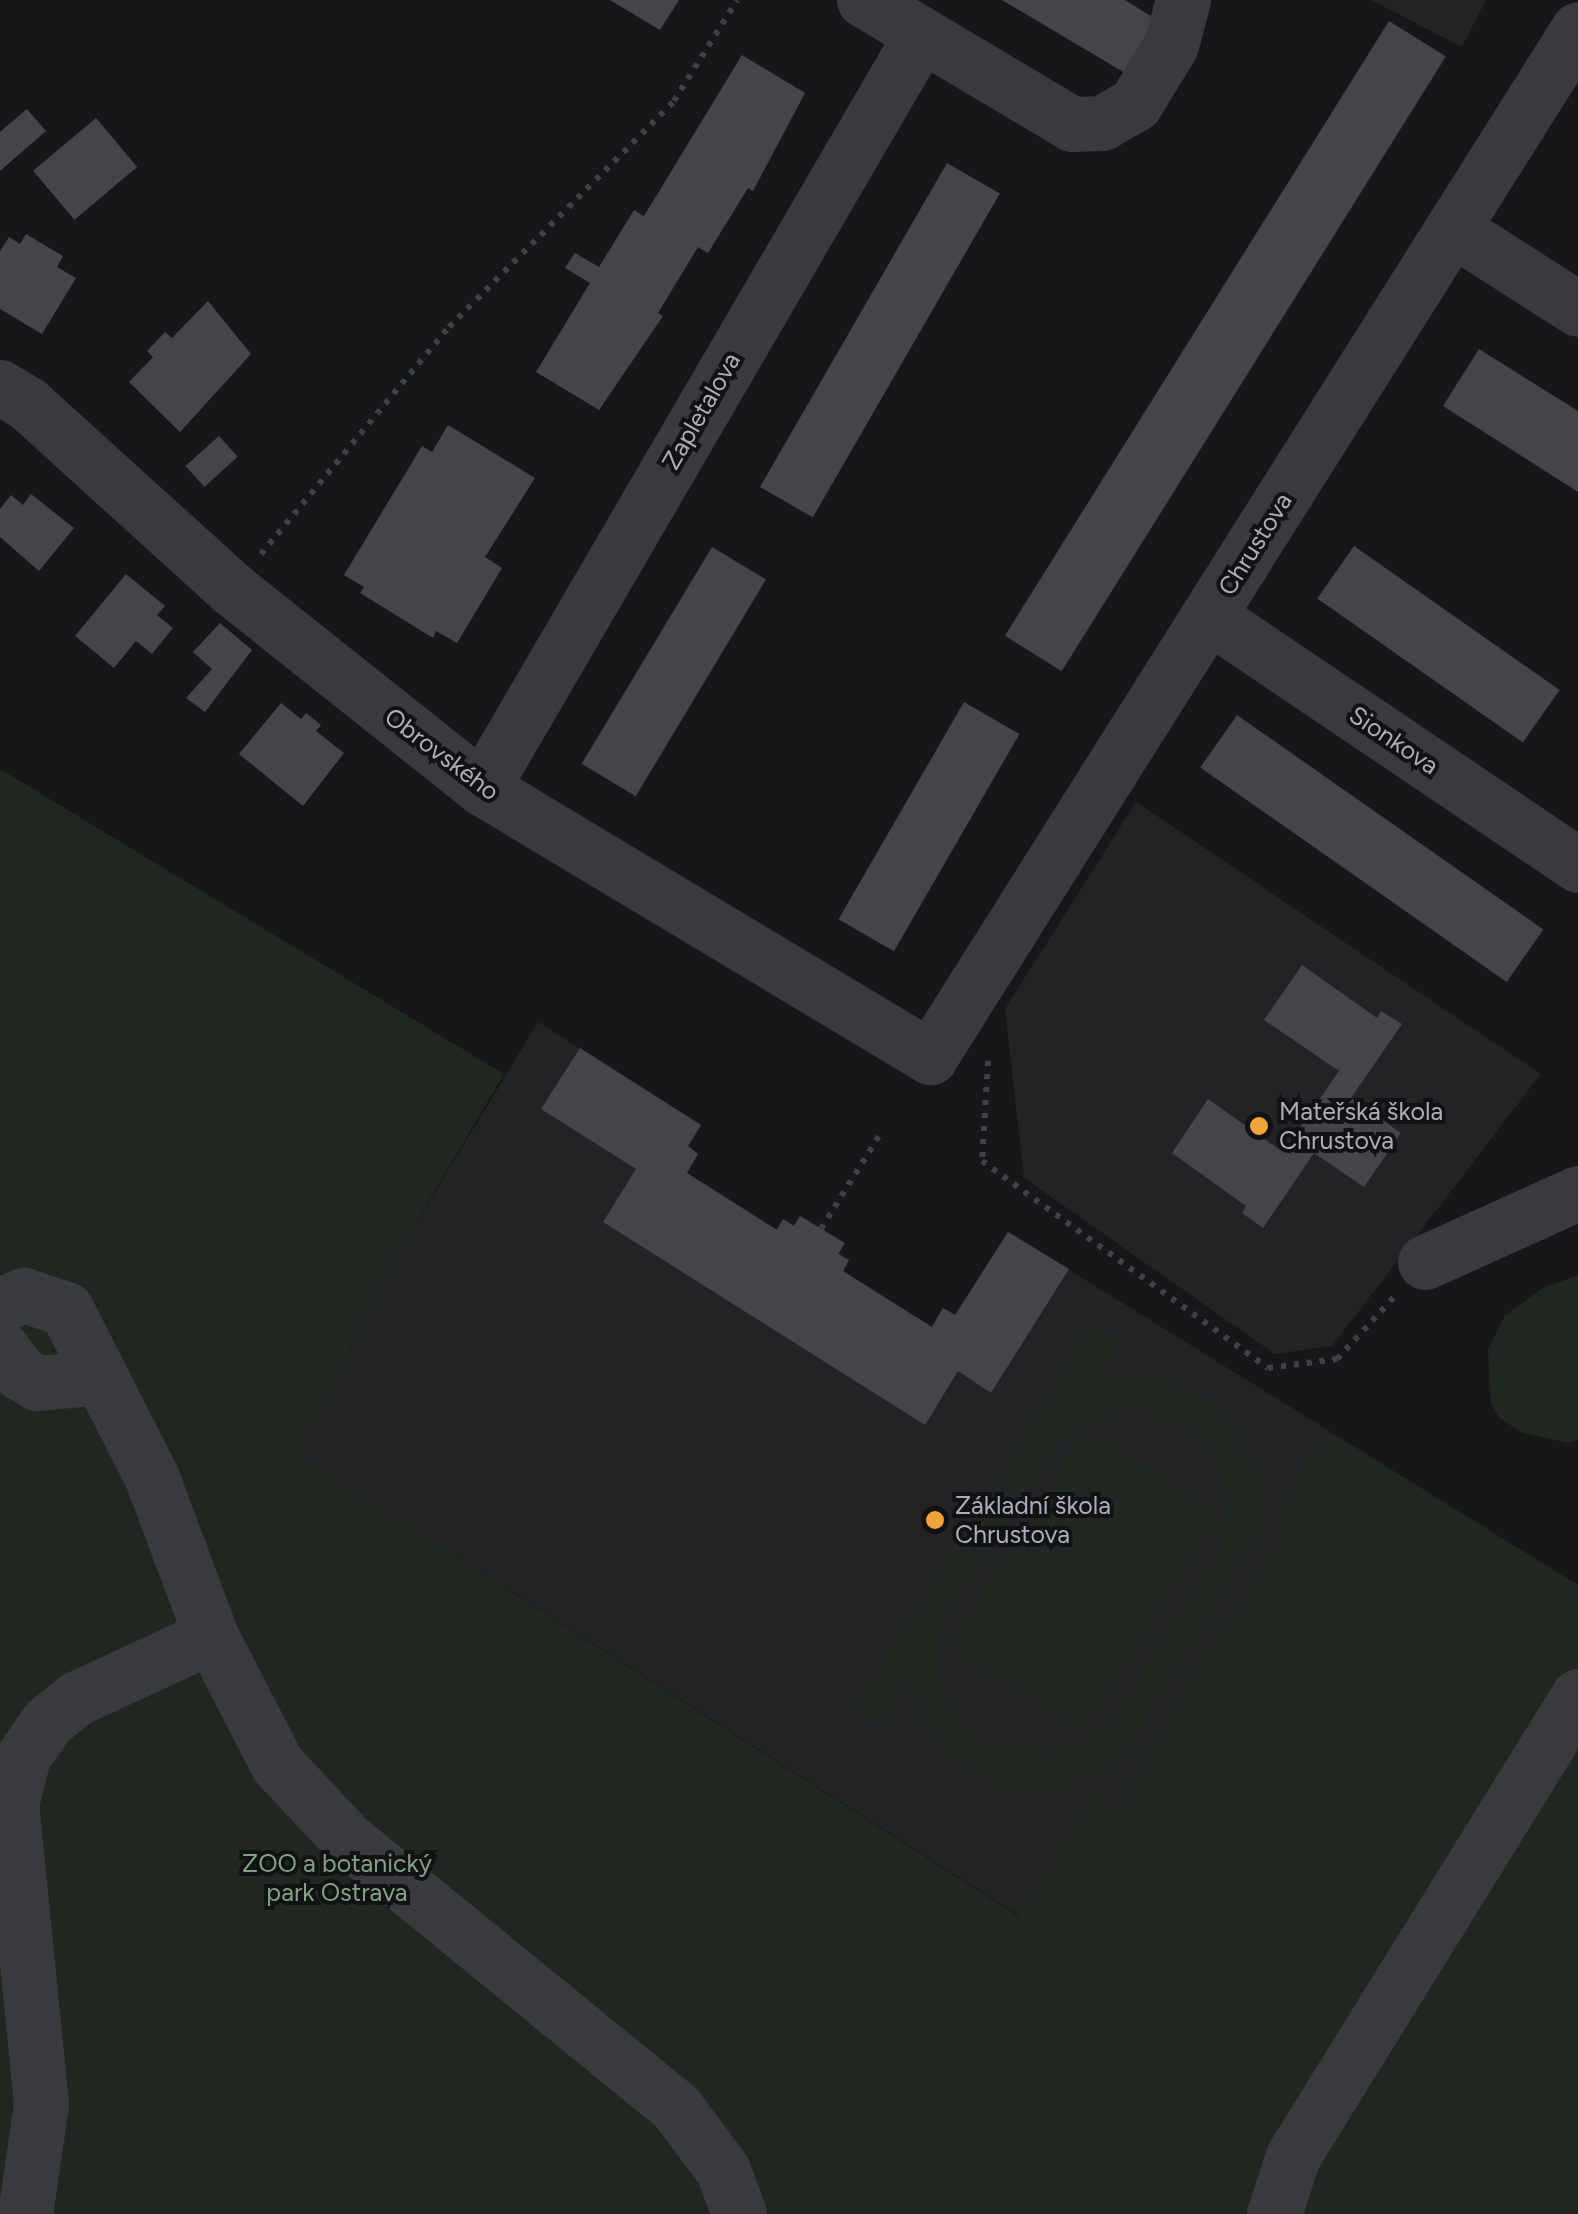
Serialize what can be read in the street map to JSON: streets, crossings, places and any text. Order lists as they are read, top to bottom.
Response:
{
  "streets": {
    "street": [
      "Zapletalova",
      "Chrustova",
      "Sionkova",
      "Obrovského"
    ]
  },
  "crossings": [
    ["Zapletalova", "Obrovského"],
    ["Chrustova", "Sionkova"],
    ["Chrustova", "Obrovského"]
  ],
  "parks": ["ZOO a botanický park Ostrava"],
  "places": ["Mateřská škola Chrustova", "Základní škola Chrustova"]
}
